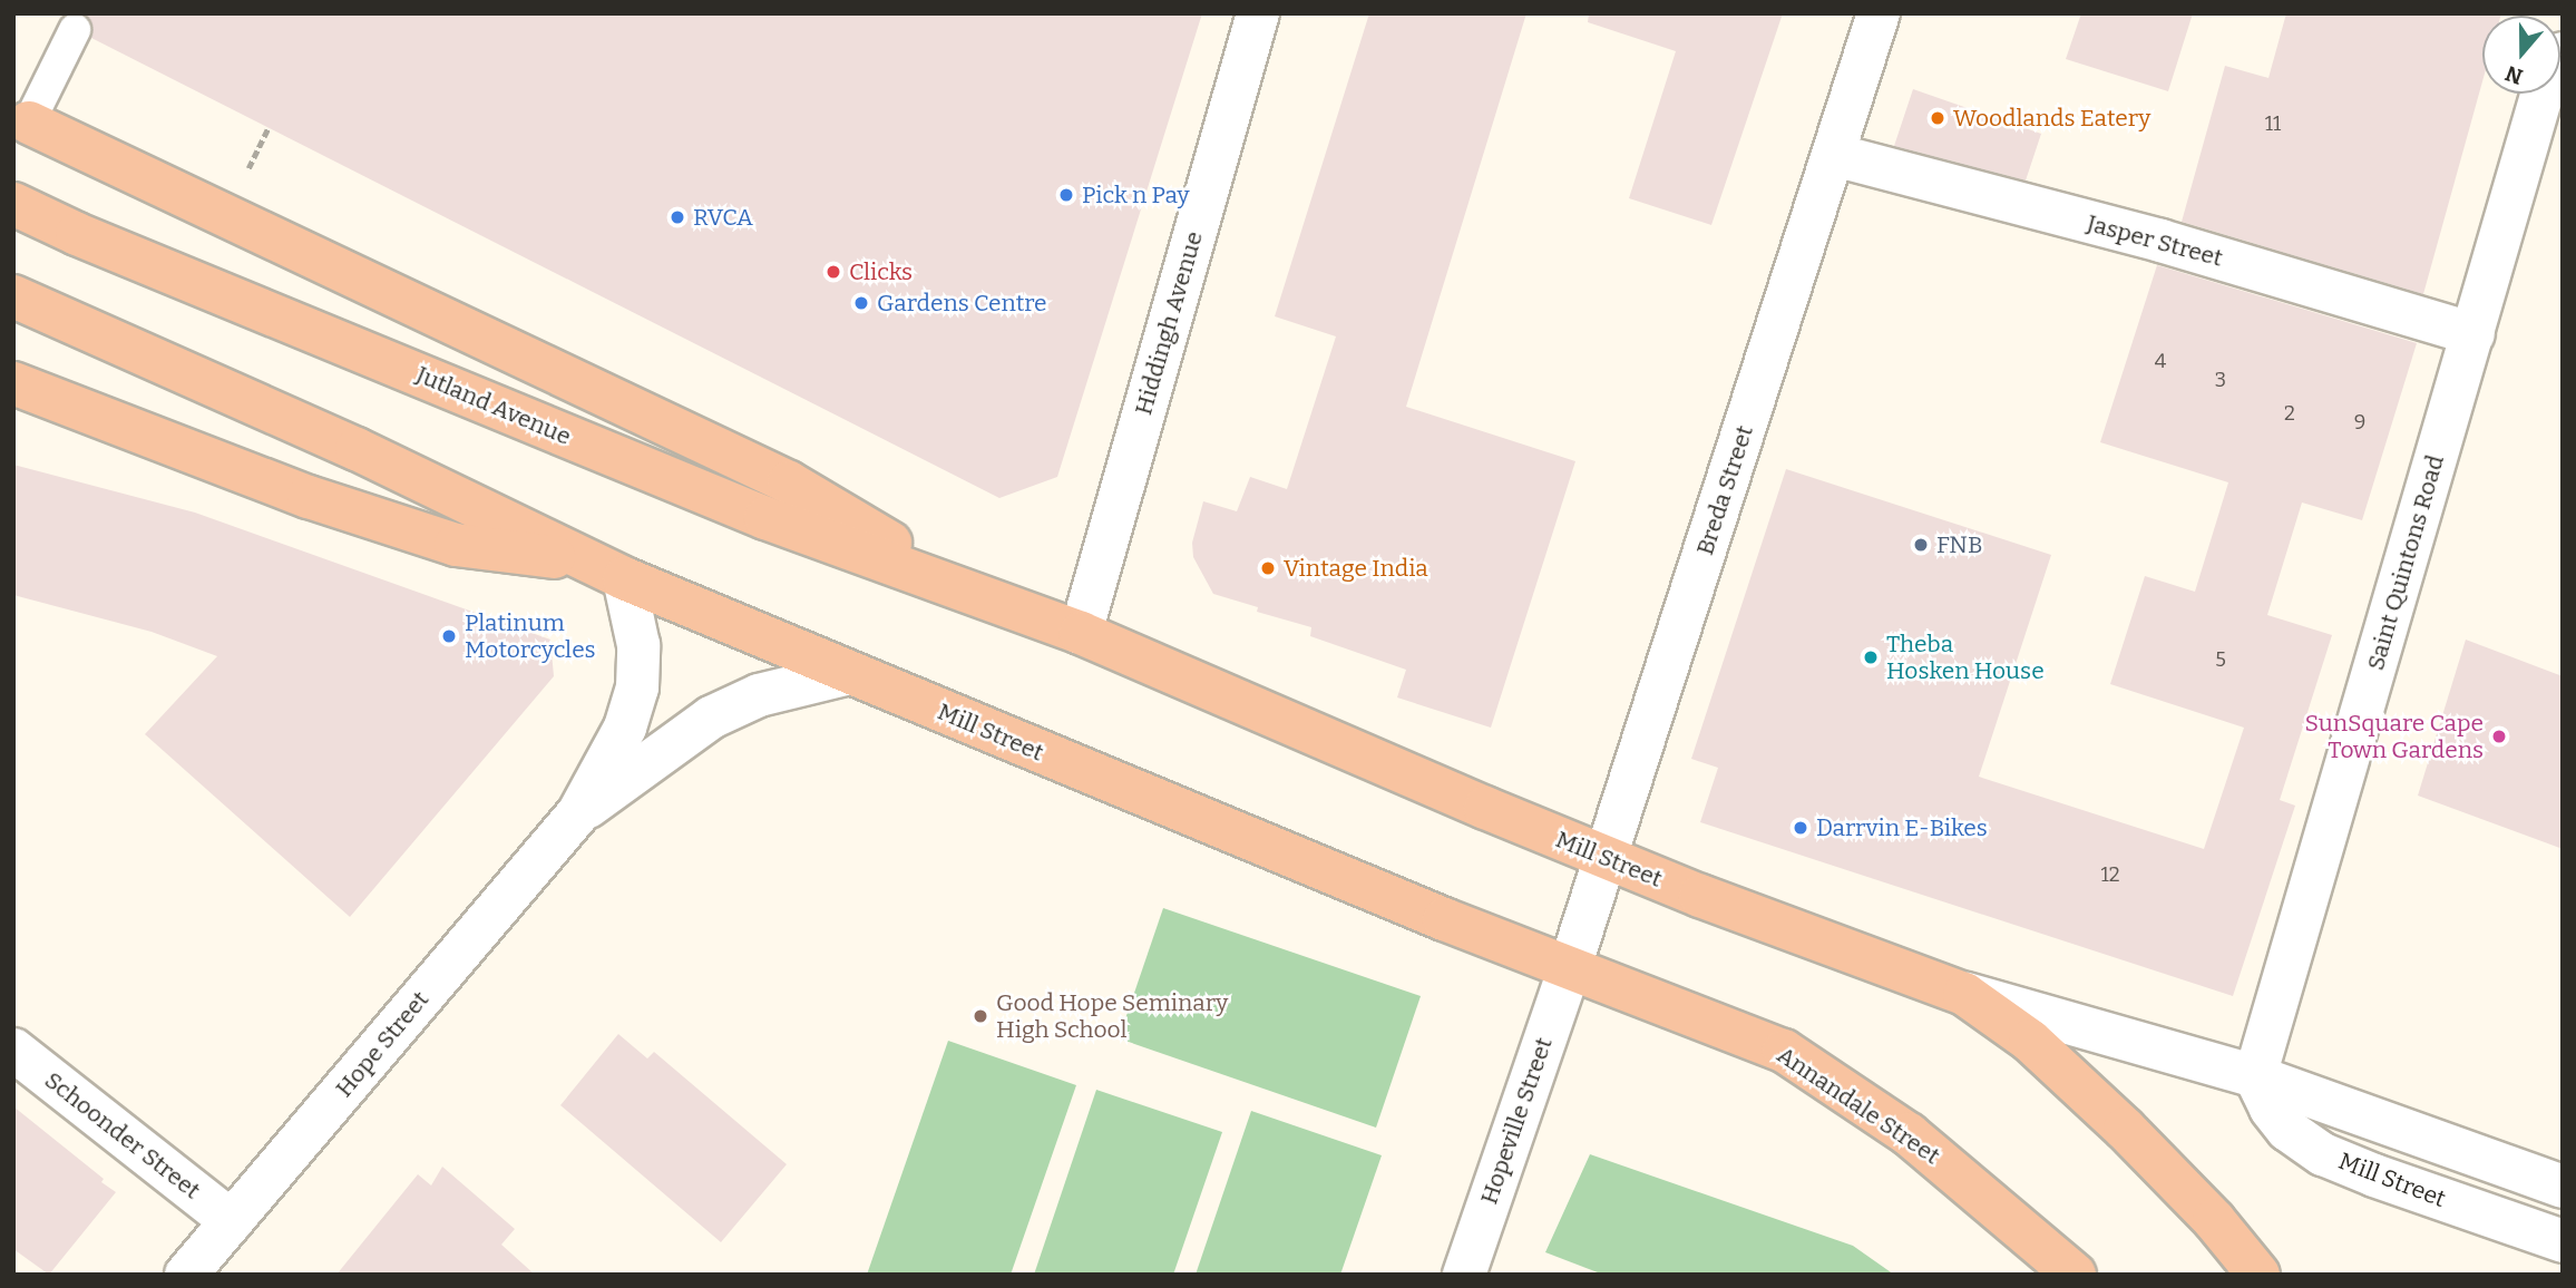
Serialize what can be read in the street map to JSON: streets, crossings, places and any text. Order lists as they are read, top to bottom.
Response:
{
  "streets": {
    "main road": ["Jutland Avenue", "Mill Street", "Annandale Street"],
    "street": [
      "Jasper Street",
      "Hiddingh Avenue",
      "Breda Street",
      "Saint Quintons Road",
      "Hope Street",
      "Hopeville Street",
      "Schoonder Street"
    ]
  },
  "crossings": [
    ["Jasper Street", "Breda Street"],
    ["Jasper Street", "Saint Quintons Road"],
    ["Hiddingh Avenue", "Mill Street"],
    ["Jutland Avenue", "Mill Street"],
    ["Breda Street", "Mill Street"],
    ["Breda Street", "Annandale Street"],
    ["Breda Street", "Hopeville Street"],
    ["Saint Quintons Road", "Mill Street"],
    ["Mill Street", "Hope Street"],
    ["Mill Street", "Annandale Street"],
    ["Mill Street", "Hopeville Street"],
    ["Hope Street", "Schoonder Street"],
    ["Annandale Street", "Hopeville Street"]
  ],
  "places": [
    "Woodlands Eatery",
    "Pick n Pay",
    "RVCA",
    "Clicks",
    "Gardens Centre",
    "FNB",
    "Vintage India",
    "Platinum Motorcycles",
    "Theba Hosken House",
    "SunSquare Cape Town Gardens",
    "Darrvin E-Bikes",
    "Good Hope Seminary High School"
  ],
  "house_numbers": [
    "11",
    "4",
    "3",
    "2",
    "9",
    "5",
    "12"
  ],
  "north": "bottom"
}
